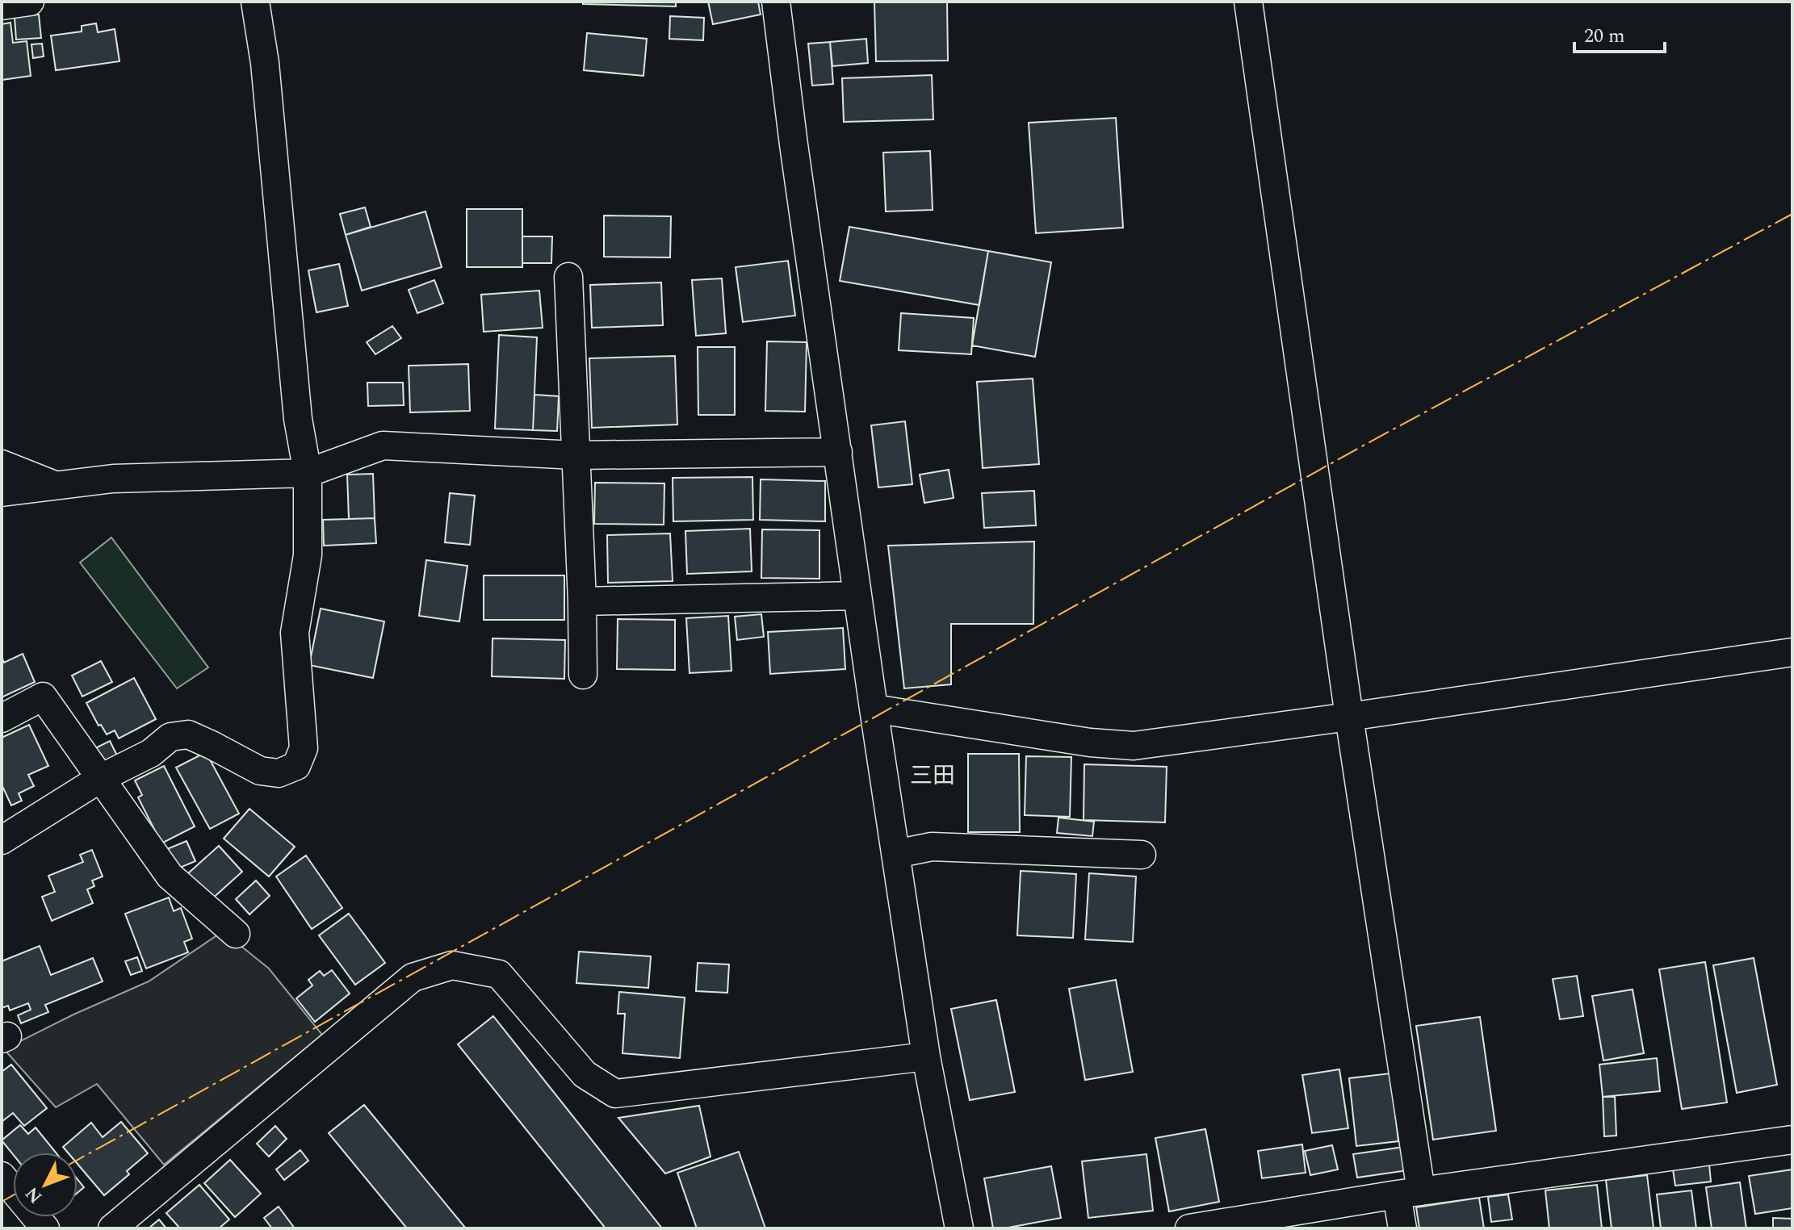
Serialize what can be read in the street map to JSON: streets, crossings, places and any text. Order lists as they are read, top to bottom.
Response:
{
  "districts": ["三田"],
  "scale_bar": "20 m",
  "north": "bottom left"
}
